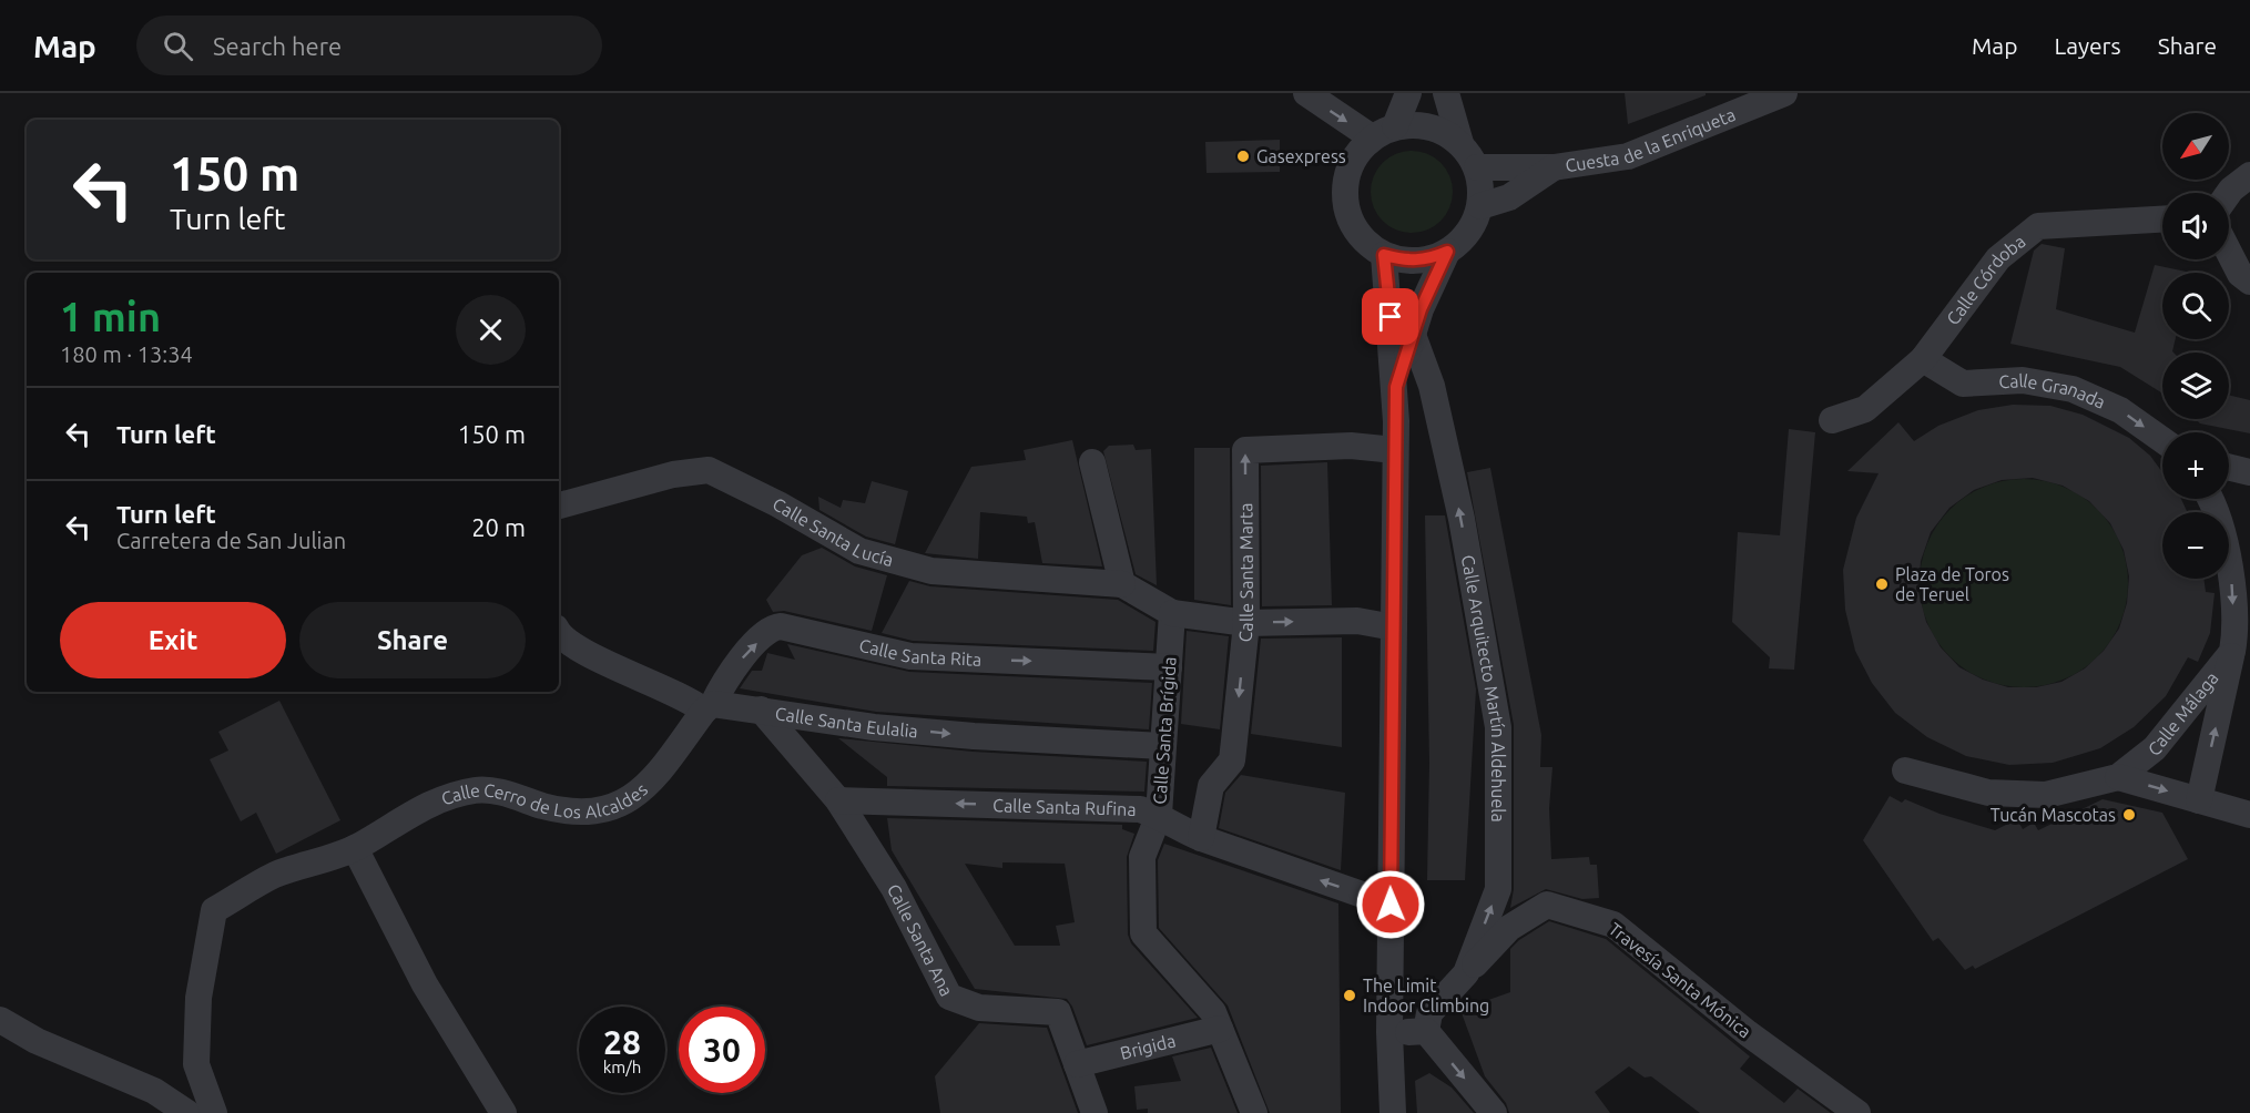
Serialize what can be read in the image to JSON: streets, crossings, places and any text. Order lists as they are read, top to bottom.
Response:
{
  "streets": {
    "street": [
      "Cuesta de la Enriqueta",
      "Calle Córdoba",
      "Calle Granada",
      "Calle Santa Lucía",
      "Calle Santa Marta",
      "Calle Santa Rita",
      "Calle Arquitecto Martín Aldehuela",
      "Calle Málaga",
      "Calle Santa Eulalia",
      "Calle Santa Brígida",
      "Calle Cerro de Los Alcaldes",
      "Calle Santa Rufina",
      "Calle Santa Ana",
      "Travesía Santa Mónica",
      "Brigida"
    ]
  },
  "crossings": [
    ["Calle Córdoba", "Calle Granada"],
    ["Calle Santa Marta", "Calle Santa Rufina"],
    ["Calle Santa Rita", "Calle Santa Eulalia"],
    ["Calle Santa Rita", "Calle Santa Brígida"],
    ["Calle Santa Rita", "Calle Cerro de Los Alcaldes"],
    ["Calle Arquitecto Martín Aldehuela", "Travesía Santa Mónica"],
    ["Calle Santa Eulalia", "Calle Santa Brígida"],
    ["Calle Santa Eulalia", "Calle Cerro de Los Alcaldes"],
    ["Calle Santa Brígida", "Calle Santa Rufina"],
    ["Calle Santa Brígida", "Brigida"],
    ["Calle Santa Rufina", "Calle Santa Ana"],
    ["Calle Santa Ana", "Brigida"]
  ],
  "one_way": [
    "Calle Granada",
    "Calle Santa Rita",
    "Calle Santa Eulalia",
    "Calle Santa Rufina"
  ],
  "places": [
    "Gasexpress",
    "Plaza de Toros de Teruel",
    "Tucán Mascotas",
    "The Limit Indoor Climbing"
  ],
  "north": "bottom left",
  "page": {
    "header": "Map",
    "search": "Search here",
    "nav": ["Map", "Layers", "Share"],
    "map_buttons": ["+", "−"],
    "turn": ["150 m", "Turn left"],
    "heading": ["1 min", "180 m · 13:34"],
    "list": [
      {
        "name": "Turn left",
        "value": "150 m"
      },
      {
        "name": "Turn left",
        "note": "Carretera de San Julian",
        "value": "20 m"
      }
    ],
    "buttons": ["Exit", "Share"],
    "speed": "28 km/h",
    "limit": "30"
  }
}
